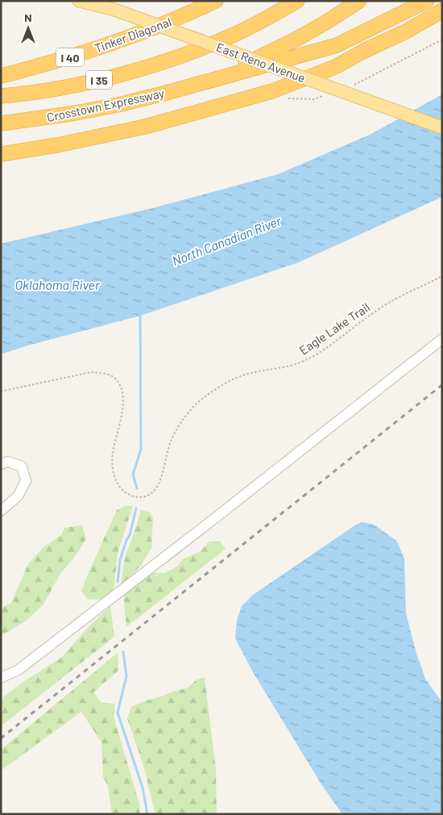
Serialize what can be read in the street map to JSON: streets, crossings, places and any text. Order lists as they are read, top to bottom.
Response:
{
  "streets": {
    "highway": [
      "Tinker Diagonal",
      "I 40",
      "I 35",
      "Crosstown Expressway"
    ],
    "main road": ["East Reno Avenue"],
    "path": ["Eagle Lake Trail"]
  },
  "crossings": [
    ["I 35", "Crosstown Expressway"]
  ],
  "water": ["North Canadian River", "Oklahoma River"],
  "north": "top"
}
